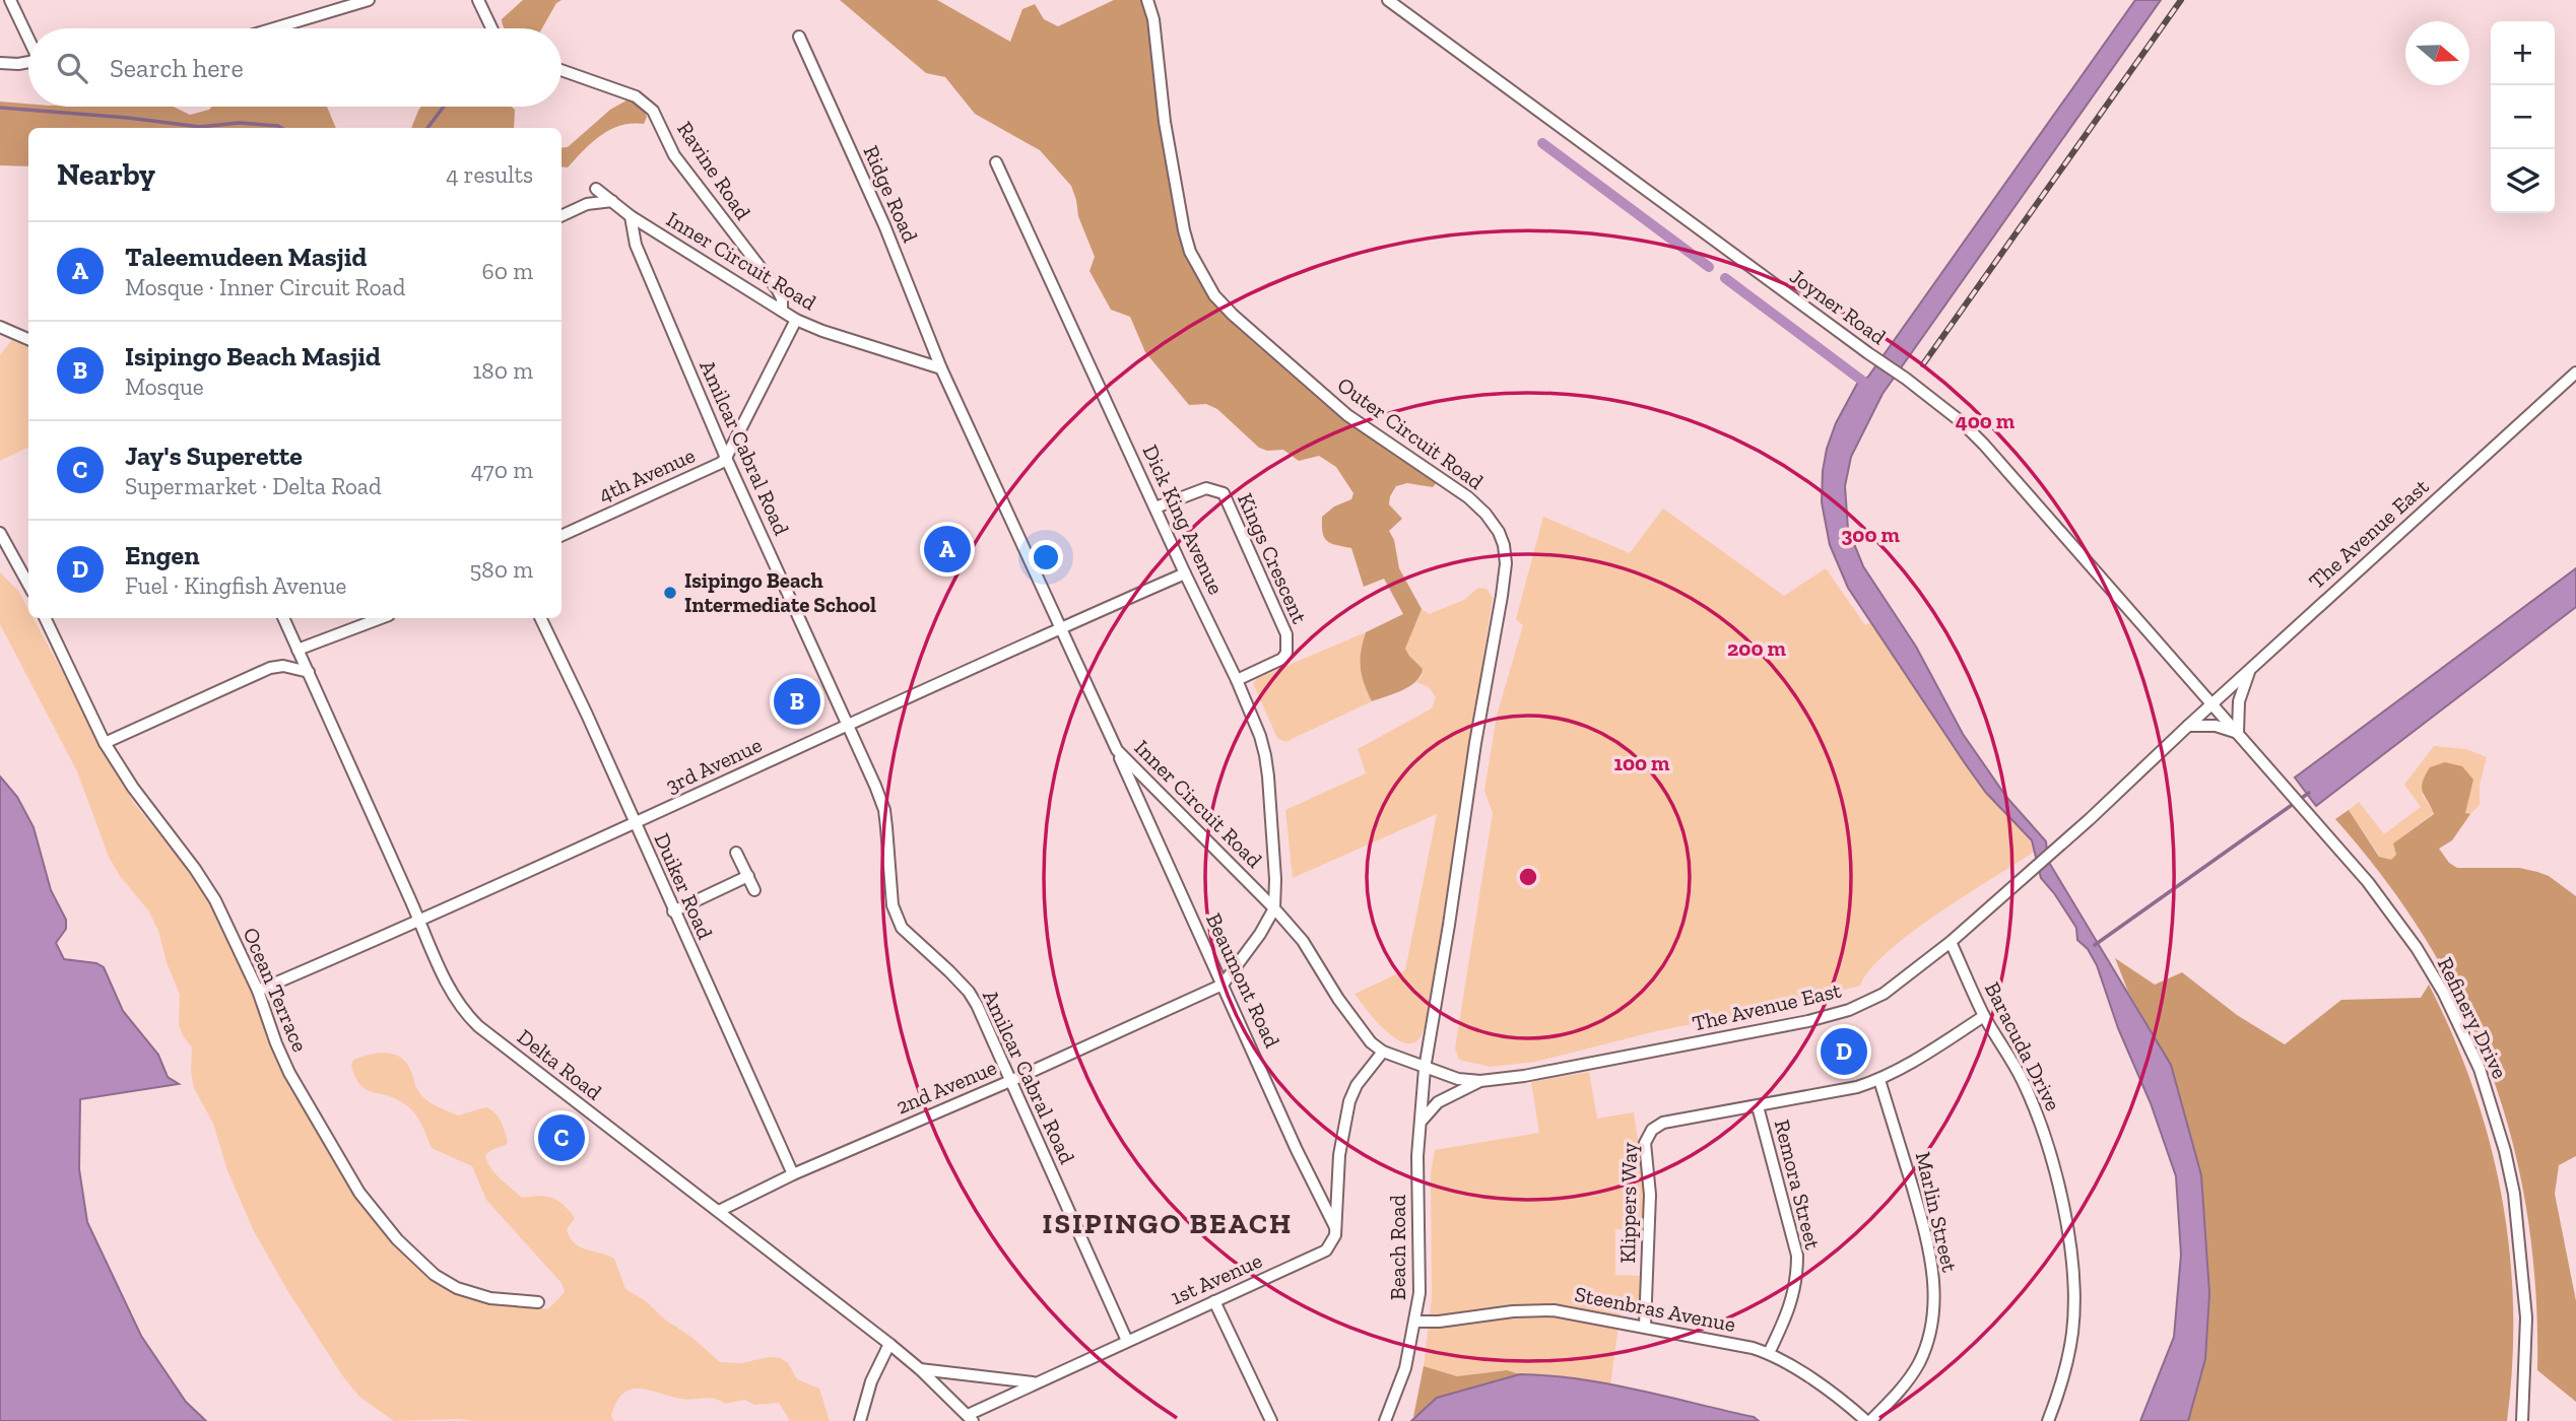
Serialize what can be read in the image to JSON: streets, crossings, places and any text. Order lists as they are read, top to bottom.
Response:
{
  "streets": {
    "street": [
      "Ravine Road",
      "Ridge Road",
      "Inner Circuit Road",
      "Joyner Road",
      "Outer Circuit Road",
      "Amilcar Cabral Road",
      "4th Avenue",
      "Dick King Avenue",
      "The Avenue East",
      "Kings Crescent",
      "3rd Avenue",
      "Duiker Road",
      "Beaumont Road",
      "Ocean Terrace",
      "Refinery Drive",
      "Baracuda Drive",
      "Delta Road",
      "2nd Avenue",
      "Remora Street",
      "Klippers Way",
      "Marlin Street",
      "Beach Road",
      "1st Avenue",
      "Steenbras Avenue"
    ]
  },
  "crossings": [
    ["Ravine Road", "Inner Circuit Road"],
    ["Ridge Road", "Inner Circuit Road"],
    ["Inner Circuit Road", "Outer Circuit Road"],
    ["Inner Circuit Road", "Amilcar Cabral Road"],
    ["Inner Circuit Road", "4th Avenue"],
    ["Inner Circuit Road", "Dick King Avenue"],
    ["Inner Circuit Road", "The Avenue East"],
    ["Inner Circuit Road", "3rd Avenue"],
    ["Inner Circuit Road", "Beaumont Road"],
    ["Inner Circuit Road", "2nd Avenue"],
    ["Inner Circuit Road", "Beach Road"],
    ["Inner Circuit Road", "1st Avenue"],
    ["Joyner Road", "The Avenue East"],
    ["Joyner Road", "Refinery Drive"],
    ["Outer Circuit Road", "The Avenue East"],
    ["Outer Circuit Road", "Beach Road"],
    ["Amilcar Cabral Road", "4th Avenue"],
    ["Amilcar Cabral Road", "3rd Avenue"],
    ["Amilcar Cabral Road", "2nd Avenue"],
    ["Amilcar Cabral Road", "1st Avenue"],
    ["Dick King Avenue", "Kings Crescent"],
    ["Dick King Avenue", "3rd Avenue"],
    ["Dick King Avenue", "2nd Avenue"],
    ["The Avenue East", "Refinery Drive"],
    ["The Avenue East", "Baracuda Drive"],
    ["The Avenue East", "Beach Road"],
    ["3rd Avenue", "Duiker Road"],
    ["3rd Avenue", "Ocean Terrace"],
    ["3rd Avenue", "Delta Road"],
    ["Duiker Road", "2nd Avenue"],
    ["Beaumont Road", "2nd Avenue"],
    ["Beaumont Road", "1st Avenue"],
    ["Delta Road", "2nd Avenue"],
    ["Delta Road", "1st Avenue"],
    ["Remora Street", "Klippers Way"],
    ["Remora Street", "Steenbras Avenue"],
    ["Klippers Way", "Steenbras Avenue"],
    ["Marlin Street", "Steenbras Avenue"],
    ["Beach Road", "Steenbras Avenue"]
  ],
  "districts": ["ISIPINGO BEACH"],
  "places": ["Isipingo Beach Intermediate School"],
  "north": "right",
  "page": {
    "map_buttons": ["+", "−"],
    "search": "Search here",
    "heading": ["Nearby", "4 results"],
    "list": [
      {
        "mark": "A",
        "name": "Taleemudeen Masjid",
        "note": "Mosque · Inner Circuit Road",
        "value": "60 m"
      },
      {
        "mark": "B",
        "name": "Isipingo Beach Masjid",
        "note": "Mosque",
        "value": "180 m"
      },
      {
        "mark": "C",
        "name": "Jay's Superette",
        "note": "Supermarket · Delta Road",
        "value": "470 m"
      },
      {
        "mark": "D",
        "name": "Engen",
        "note": "Fuel · Kingfish Avenue",
        "value": "580 m"
      }
    ],
    "pins": [
      "A",
      "B",
      "D",
      "C"
    ]
  },
  "rings": [
    "400 m",
    "300 m",
    "200 m",
    "100 m"
  ]
}
